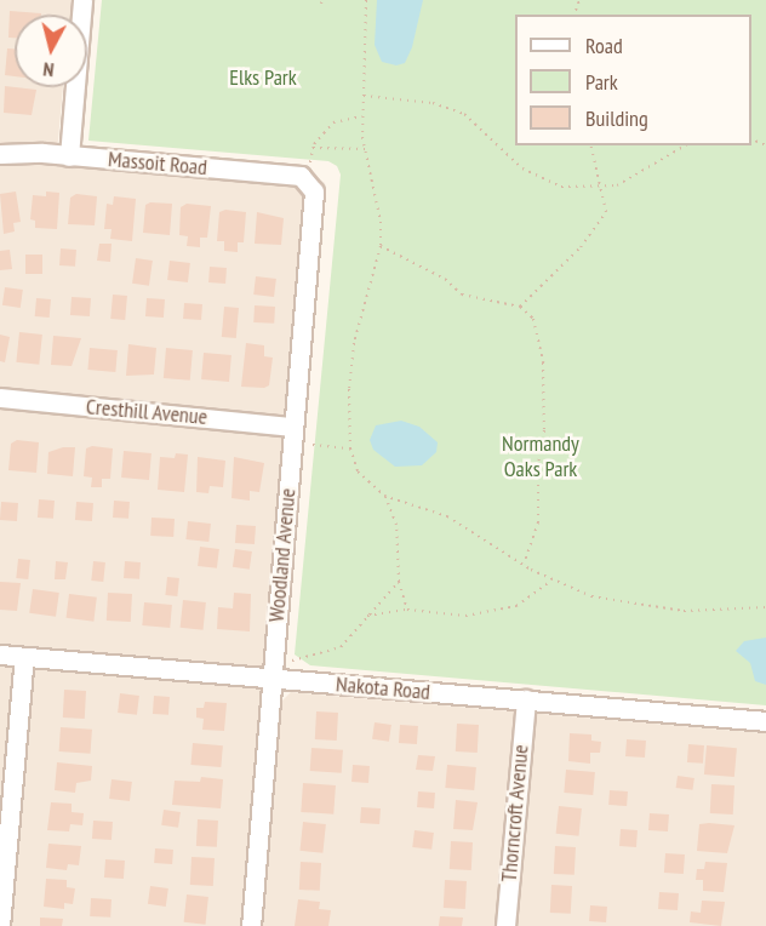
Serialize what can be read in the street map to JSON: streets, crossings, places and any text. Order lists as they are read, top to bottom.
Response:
{
  "streets": {
    "street": [
      "Massoit Road",
      "Cresthill Avenue",
      "Woodland Avenue",
      "Nakota Road",
      "Thorncroft Avenue"
    ]
  },
  "crossings": [
    ["Massoit Road", "Woodland Avenue"],
    ["Cresthill Avenue", "Woodland Avenue"],
    ["Woodland Avenue", "Nakota Road"],
    ["Nakota Road", "Thorncroft Avenue"]
  ],
  "parks": ["Elks Park", "Normandy Oaks Park"],
  "legend": ["Road", "Park", "Building"],
  "north": "bottom"
}
